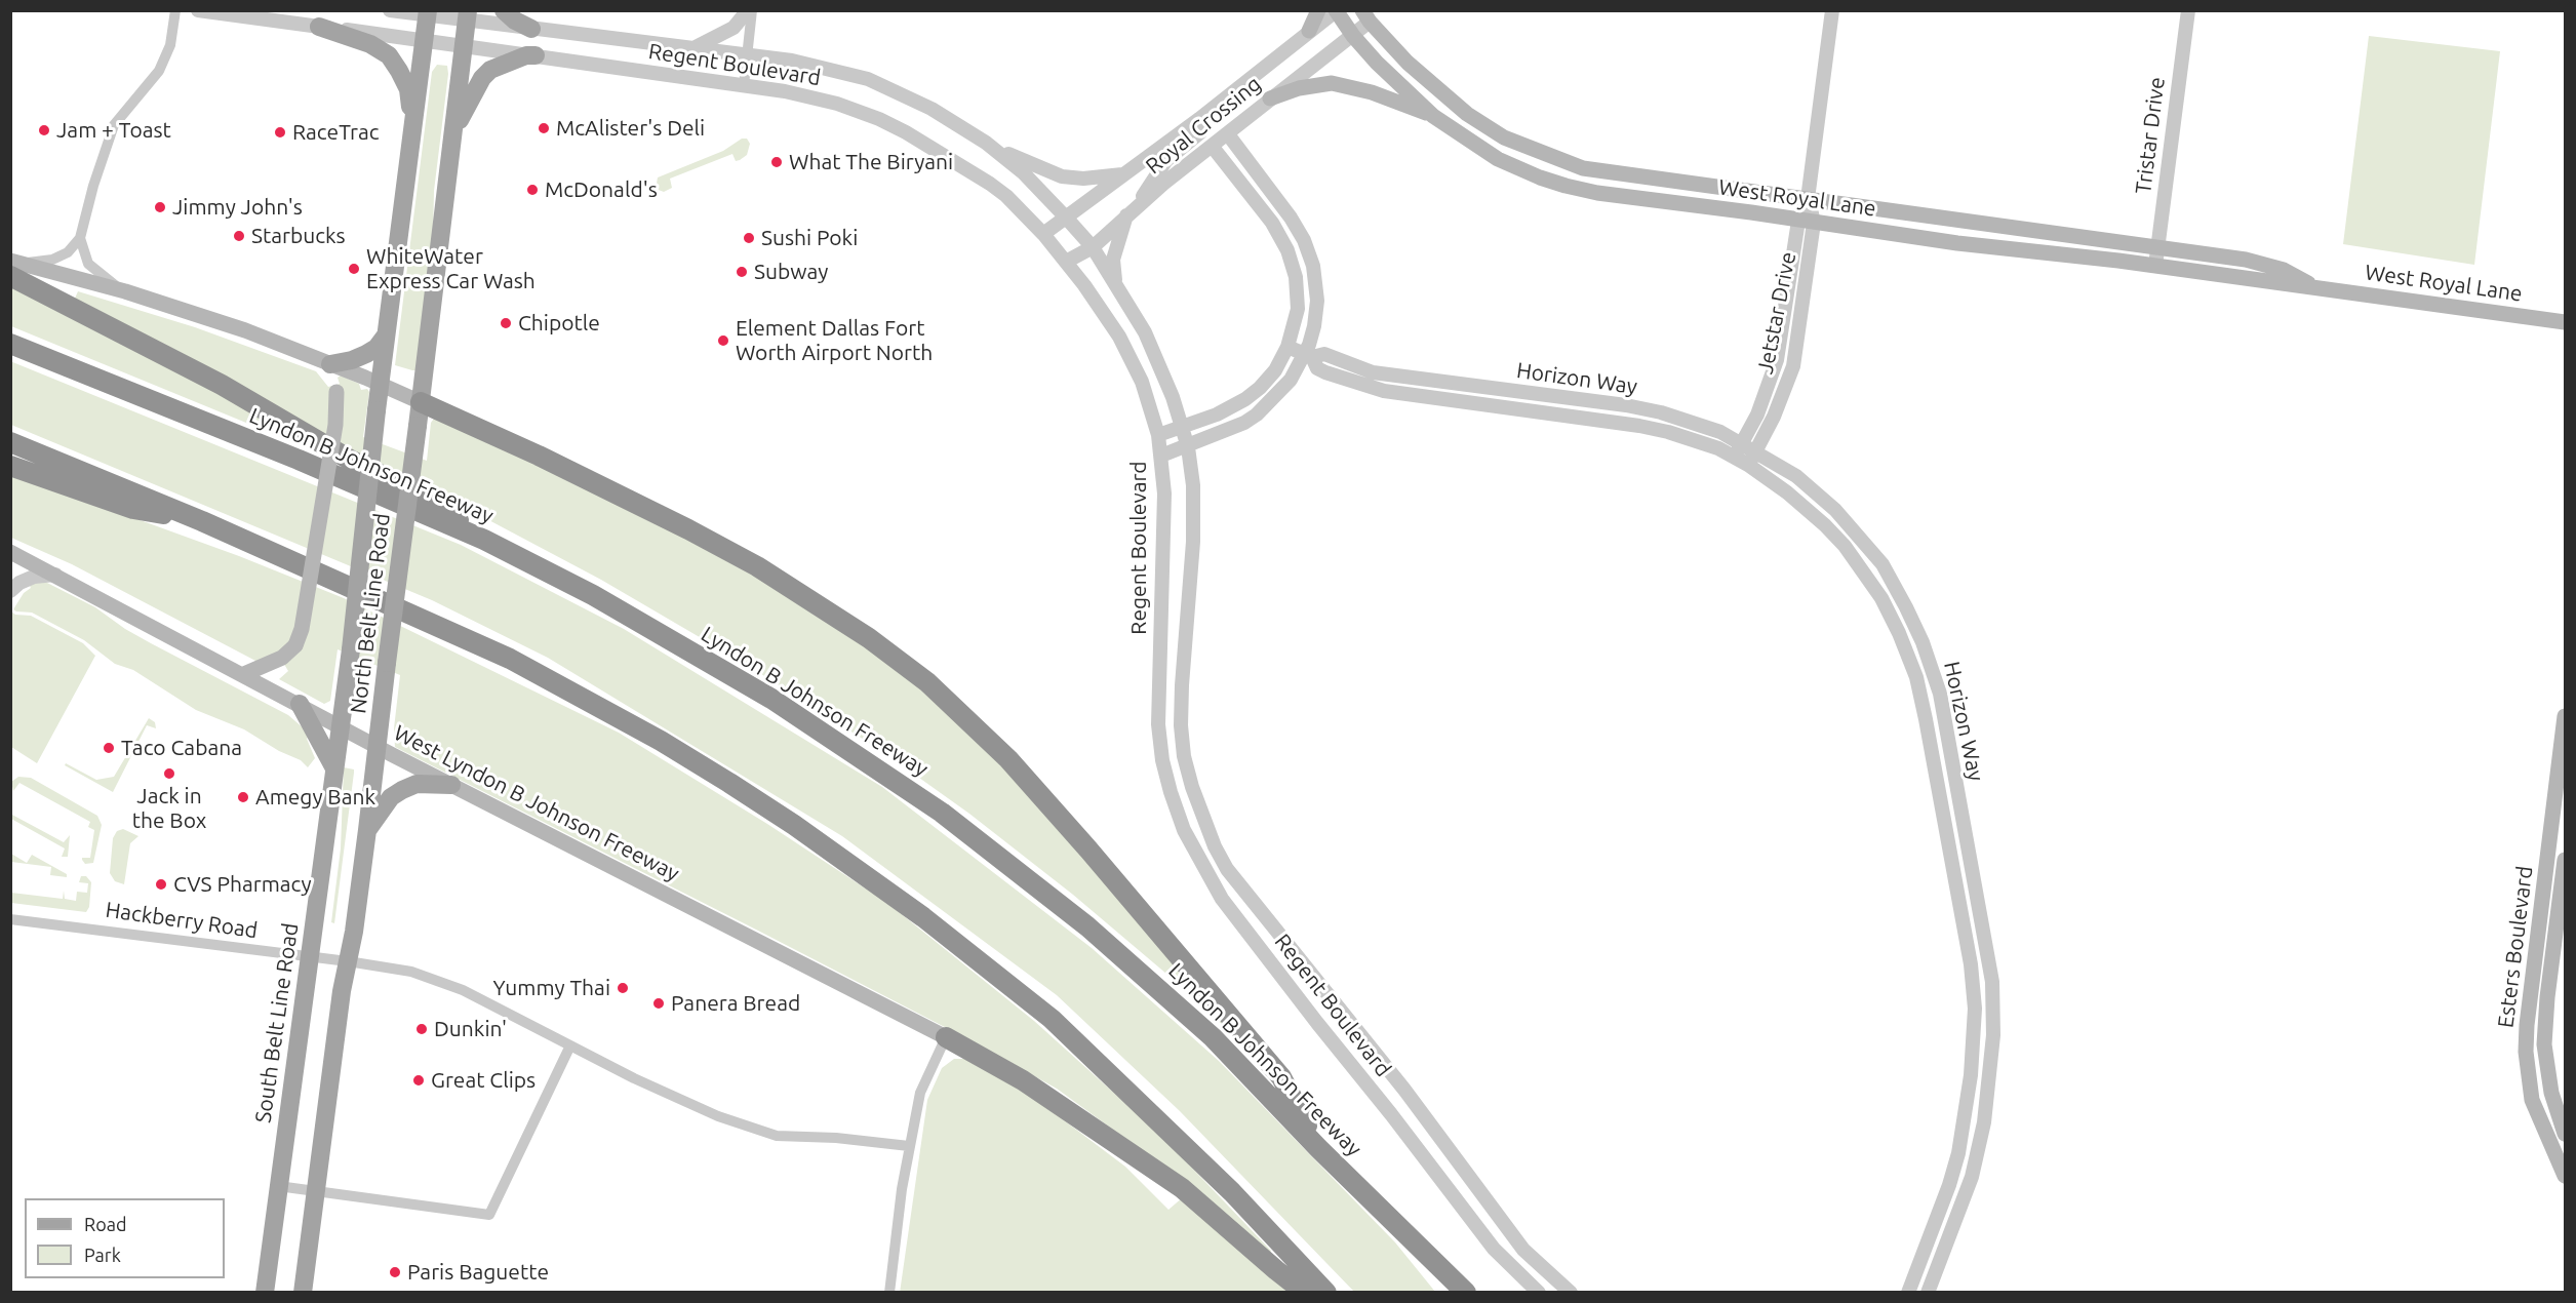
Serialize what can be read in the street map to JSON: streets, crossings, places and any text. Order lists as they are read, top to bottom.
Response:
{
  "streets": {
    "highway": ["Lyndon B Johnson Freeway"],
    "main road": [
      "West Royal Lane",
      "North Belt Line Road",
      "West Lyndon B Johnson Freeway",
      "Esters Boulevard",
      "South Belt Line Road"
    ],
    "street": [
      "Regent Boulevard",
      "Royal Crossing",
      "Tristar Drive",
      "Jetstar Drive",
      "Horizon Way",
      "Hackberry Road"
    ]
  },
  "crossings": [
    ["Regent Boulevard", "Royal Crossing"],
    ["Regent Boulevard", "North Belt Line Road"],
    ["Royal Crossing", "West Royal Lane"],
    ["Tristar Drive", "West Royal Lane"],
    ["West Royal Lane", "Jetstar Drive"],
    ["Jetstar Drive", "Horizon Way"],
    ["North Belt Line Road", "West Lyndon B Johnson Freeway"],
    ["North Belt Line Road", "South Belt Line Road"],
    ["West Lyndon B Johnson Freeway", "South Belt Line Road"],
    ["Hackberry Road", "South Belt Line Road"]
  ],
  "places": [
    "McAlister's Deli",
    "Jam + Toast",
    "RaceTrac",
    "What The Biryani",
    "McDonald's",
    "Jimmy John's",
    "Starbucks",
    "Sushi Poki",
    "WhiteWater Express Car Wash",
    "Subway",
    "Chipotle",
    "Element Dallas Fort Worth Airport North",
    "Taco Cabana",
    "Jack in the Box",
    "Amegy Bank",
    "CVS Pharmacy",
    "Yummy Thai",
    "Panera Bread",
    "Dunkin'",
    "Great Clips",
    "Paris Baguette"
  ],
  "legend": ["Road", "Park"]
}
